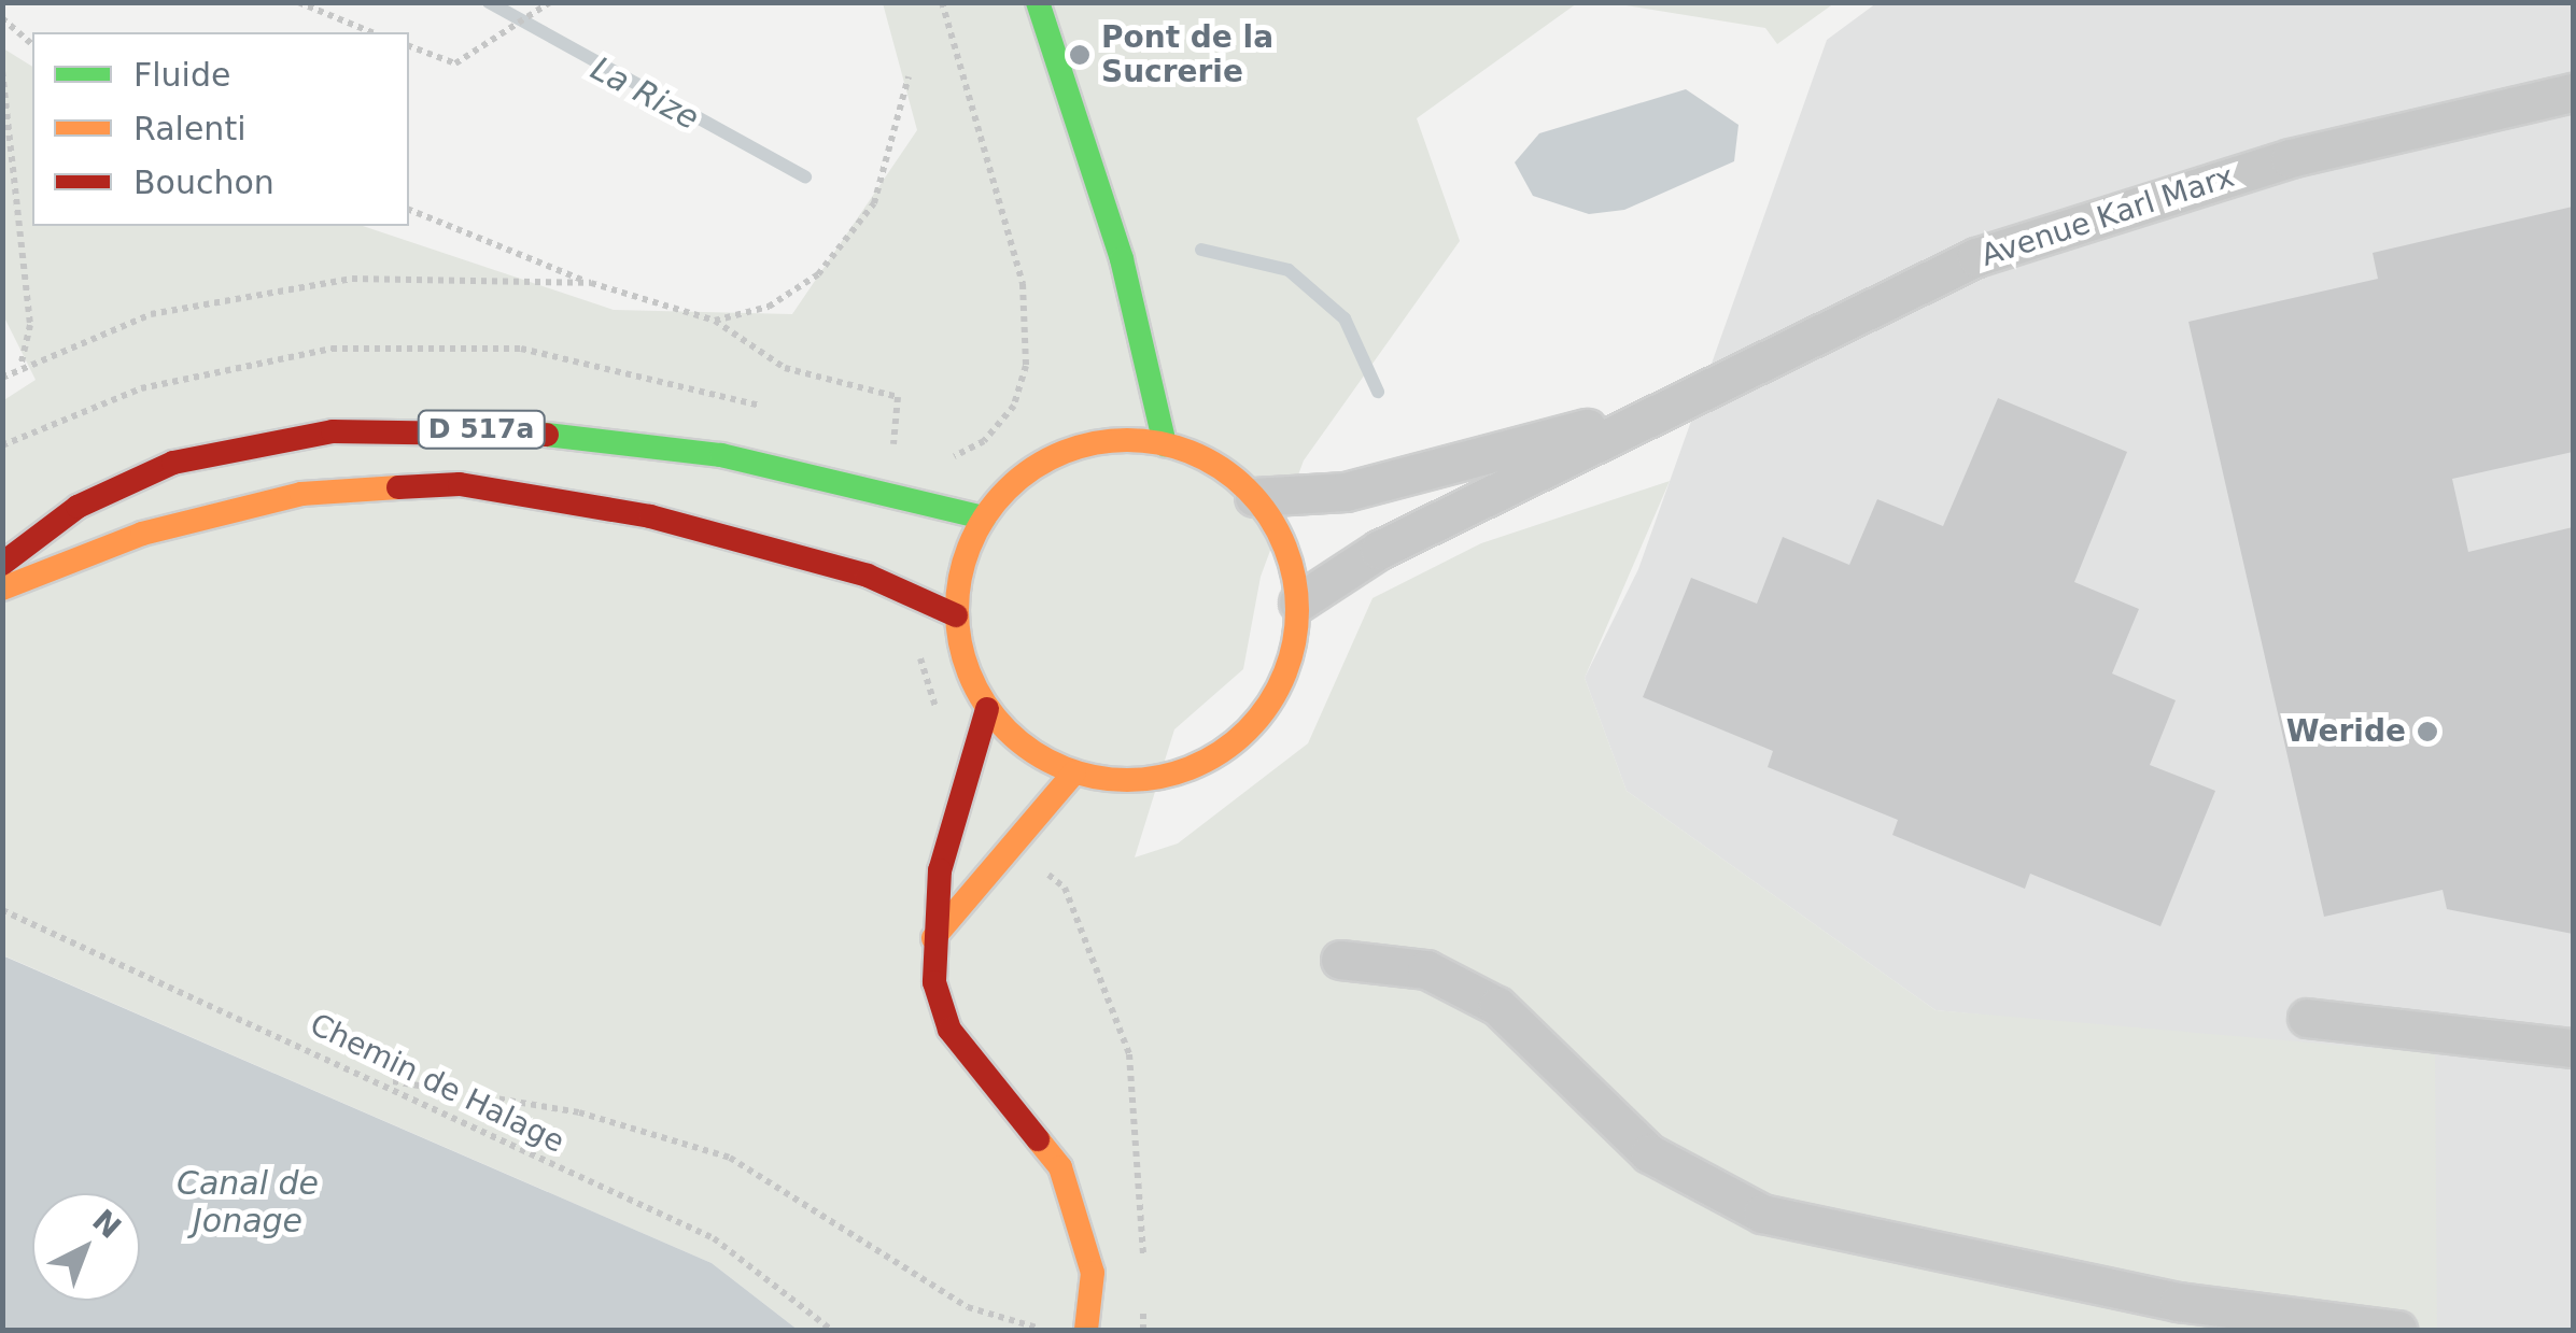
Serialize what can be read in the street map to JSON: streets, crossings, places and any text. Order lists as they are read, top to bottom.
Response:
{
  "streets": {
    "main road": ["D 517a"],
    "street": ["Avenue Karl Marx"],
    "path": ["Chemin de Halage"]
  },
  "crossings": [
    ["Avenue Karl Marx", "D 517a"]
  ],
  "water": ["La Rize", "Canal de Jonage"],
  "places": ["Pont de la Sucrerie", "Weride"],
  "legend": ["Fluide", "Ralenti", "Bouchon"],
  "north": "top right"
}
